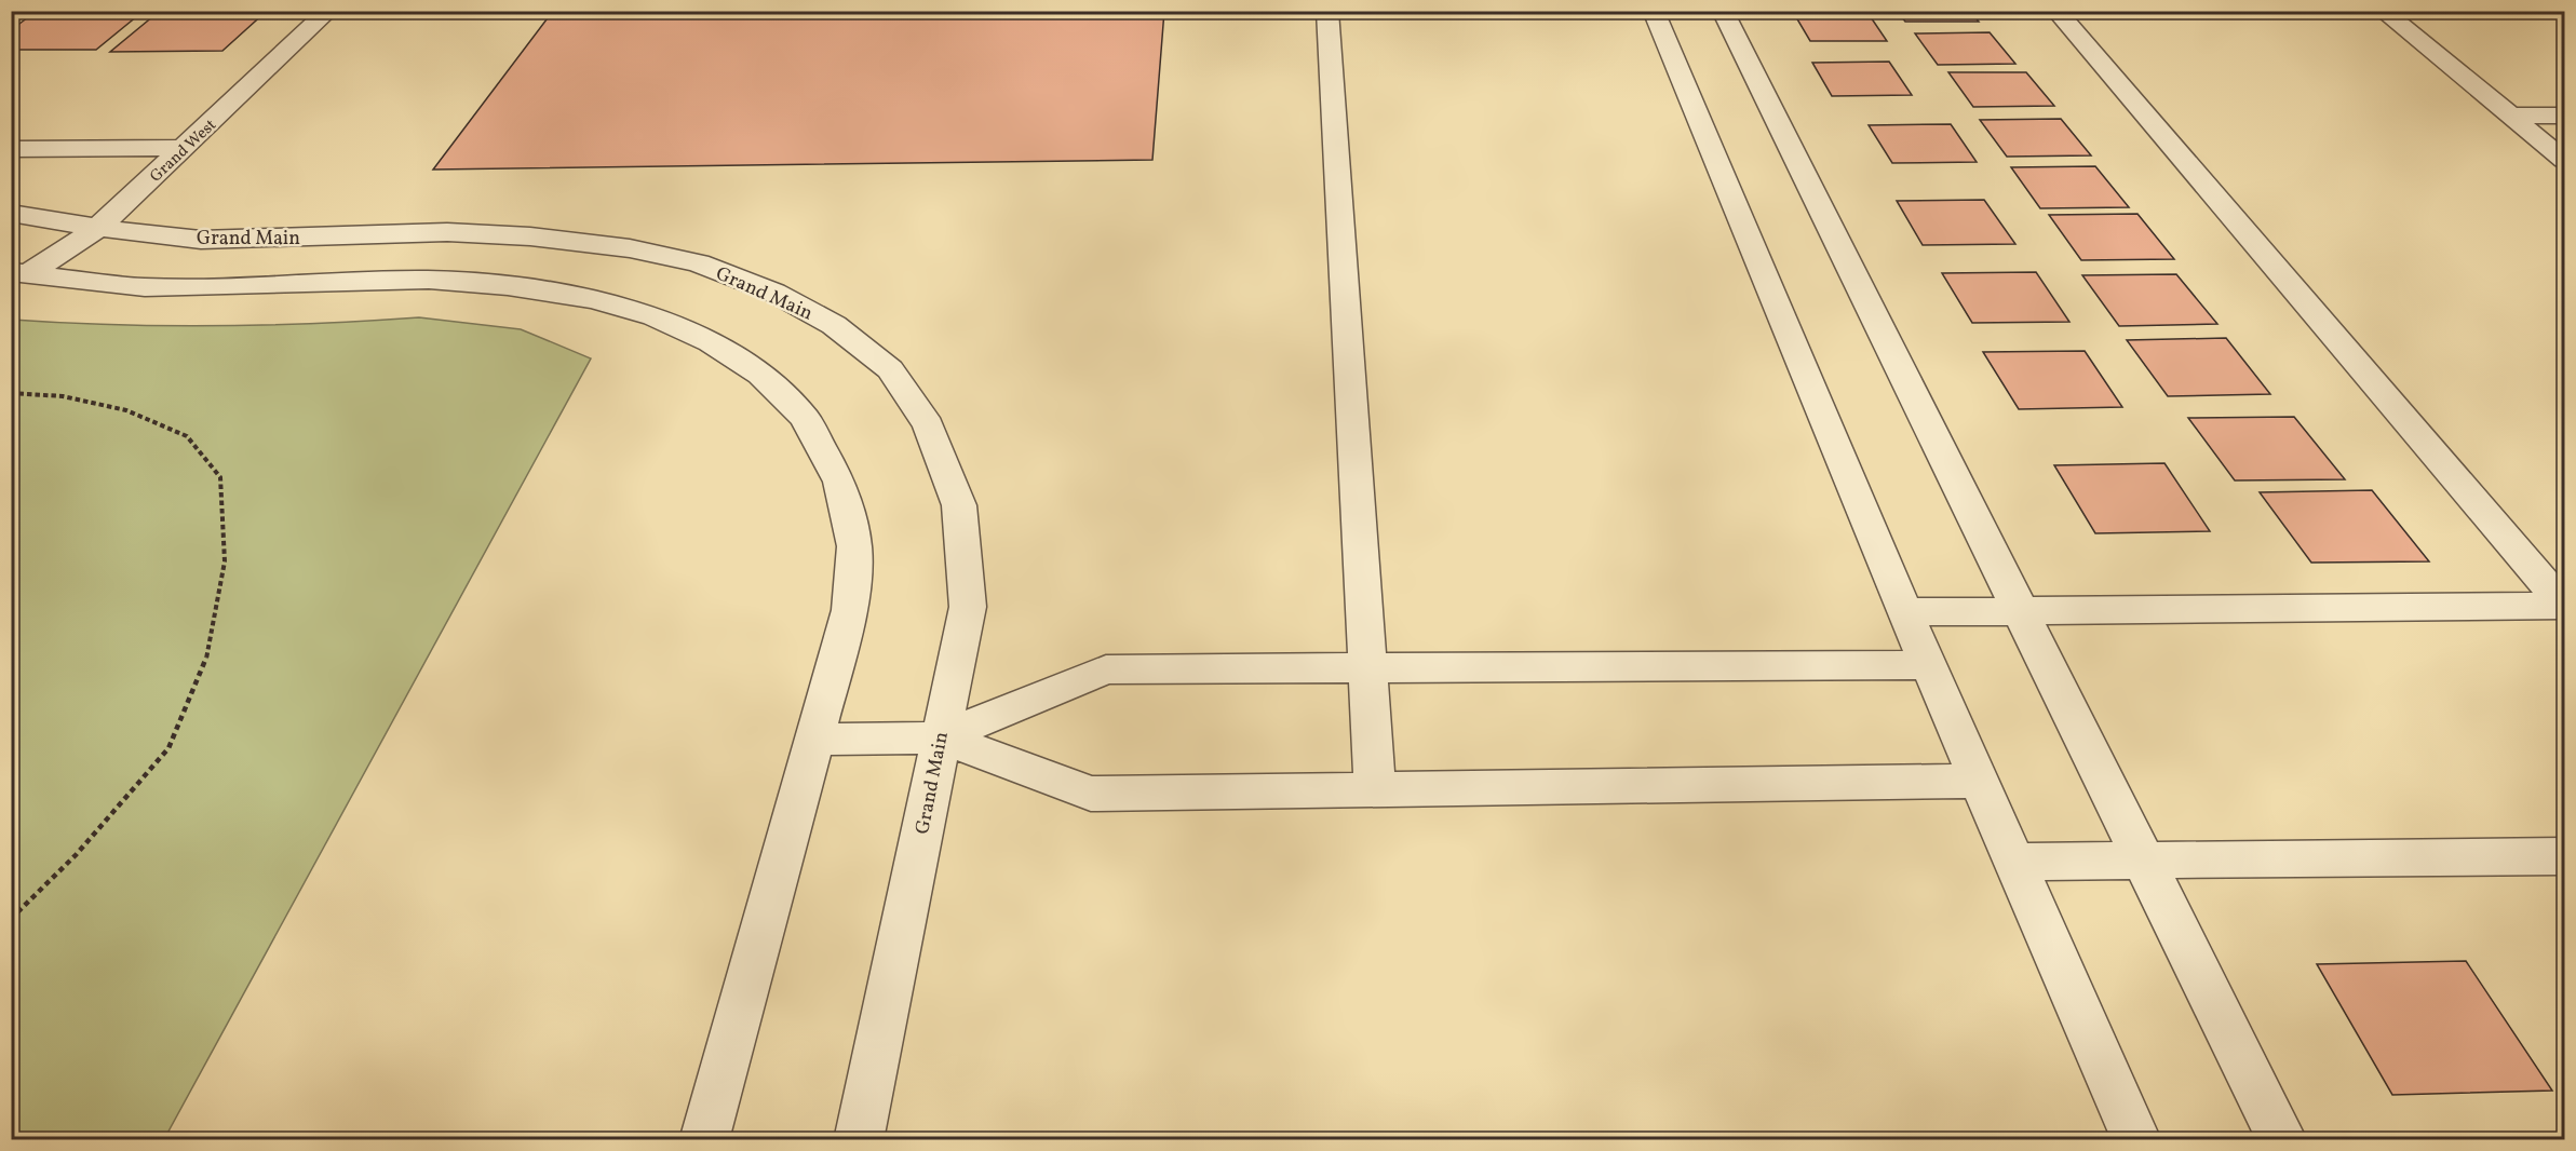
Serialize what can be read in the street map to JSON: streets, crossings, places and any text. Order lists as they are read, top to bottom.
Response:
{
  "streets": {
    "street": ["Grand West", "Grand Main"]
  },
  "crossings": [
    ["Grand West", "Grand Main"]
  ]
}
